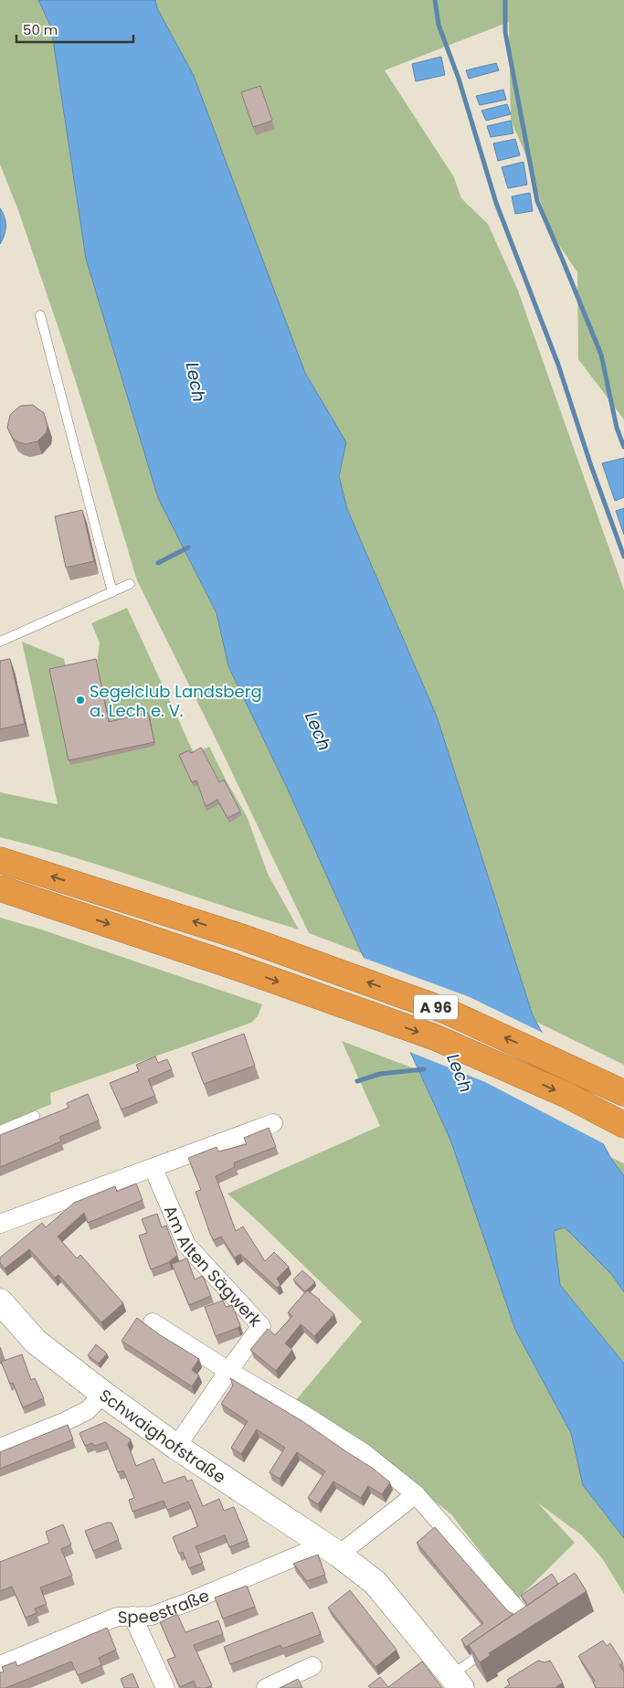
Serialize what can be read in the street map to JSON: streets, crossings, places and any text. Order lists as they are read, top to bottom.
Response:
{
  "streets": {
    "highway": ["A 96"],
    "street": ["Am Alten Sägwerk", "Schwaighofstraße", "Speestraße"]
  },
  "crossings": [
    ["Am Alten Sägwerk", "Schwaighofstraße"],
    ["Schwaighofstraße", "Speestraße"]
  ],
  "water": ["Lech"],
  "places": ["Segelclub Landsberg a. Lech e. V."],
  "scale_bar": "50 m"
}
